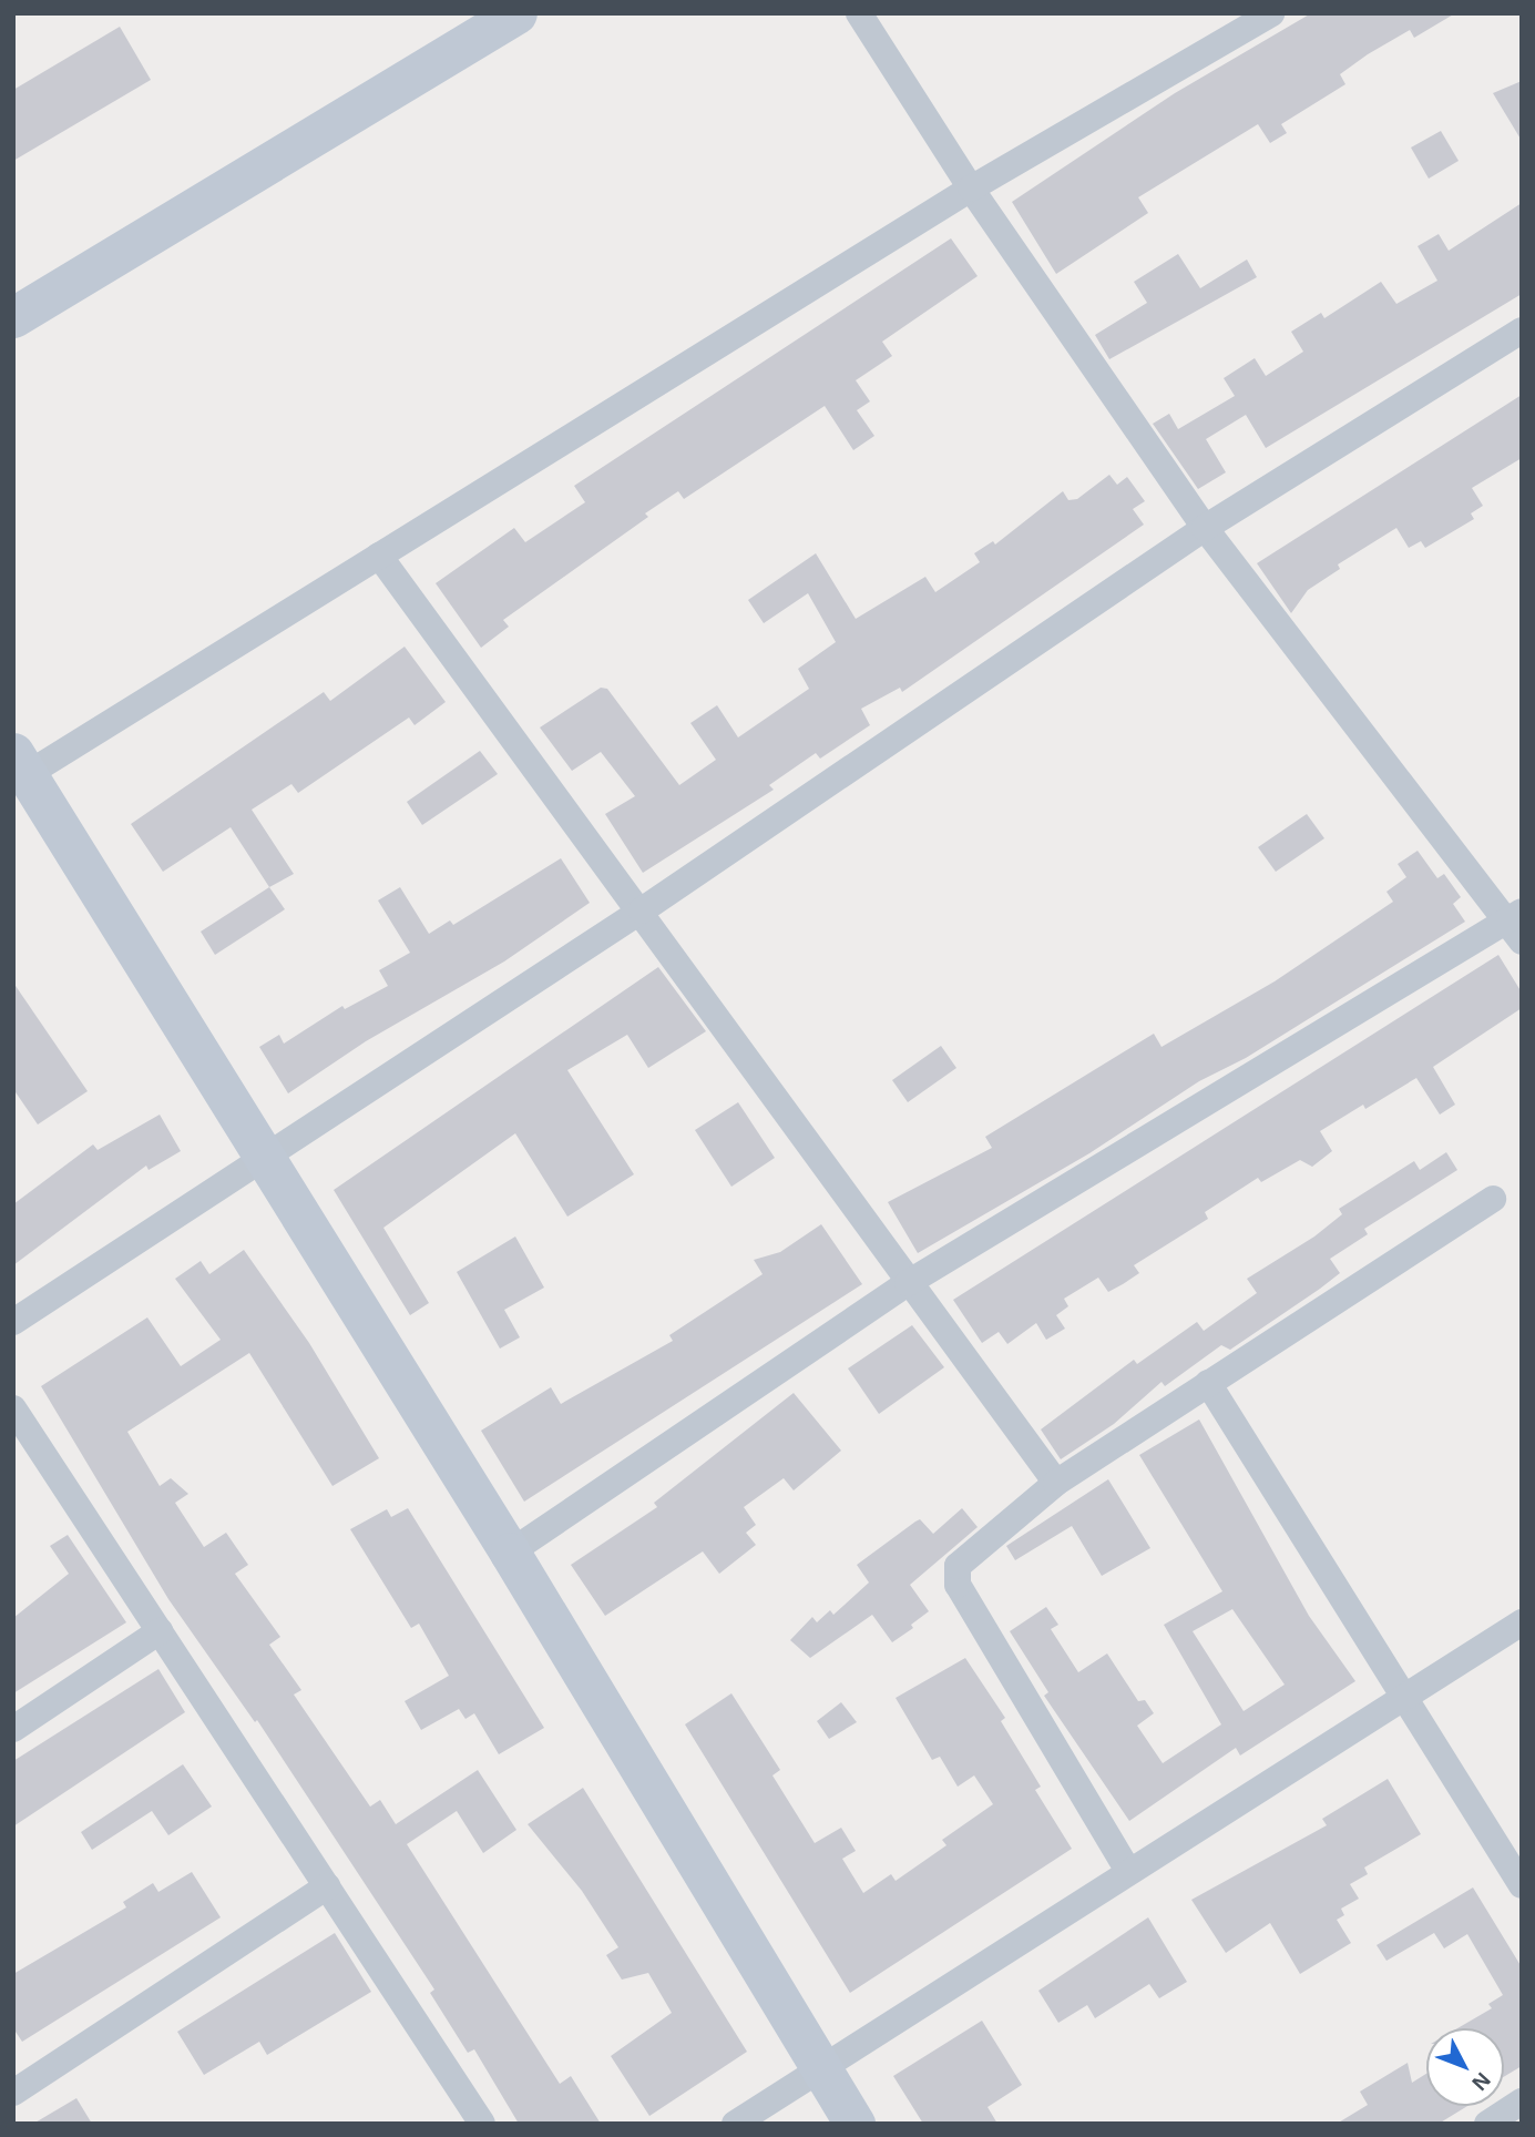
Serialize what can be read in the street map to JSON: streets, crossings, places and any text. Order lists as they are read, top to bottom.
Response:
{
  "north": "bottom right"
}
